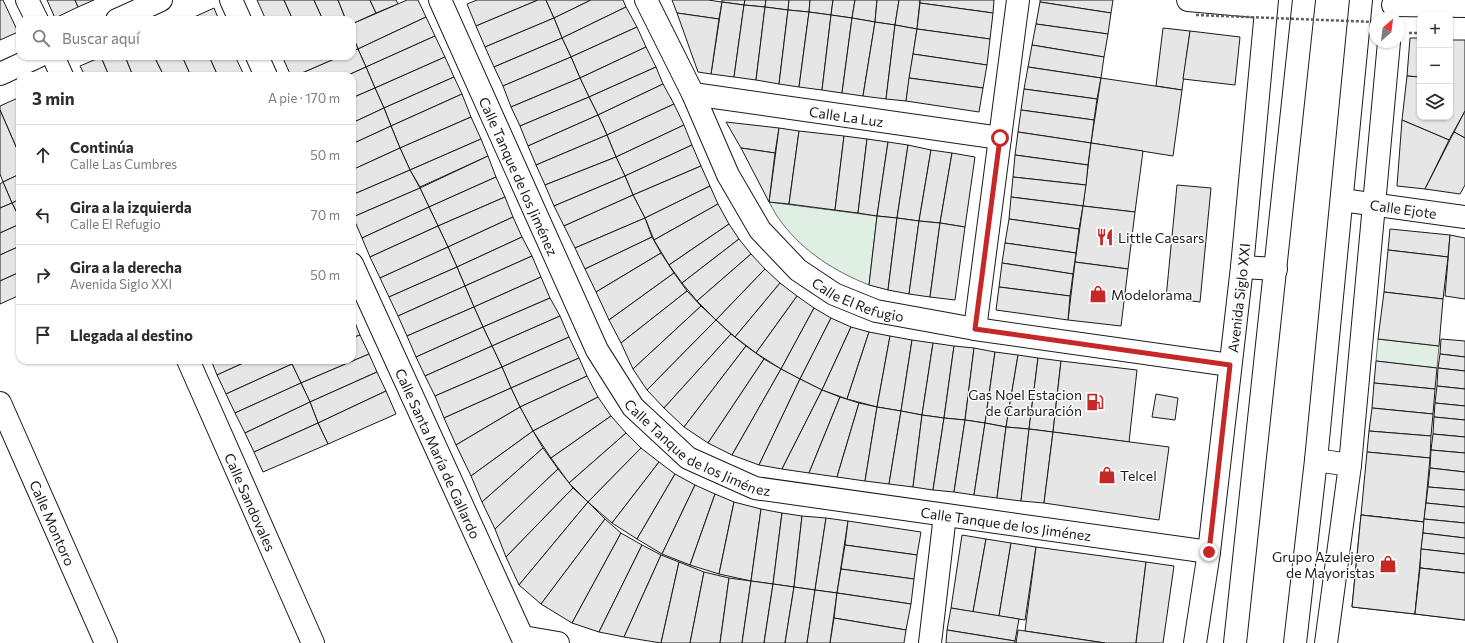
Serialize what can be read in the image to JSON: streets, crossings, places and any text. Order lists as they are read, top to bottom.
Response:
{
  "streets": {
    "main road": [
      "Calle La Luz",
      "Calle Tanque de los Jiménez",
      "Calle Ejote",
      "Calle El Refugio",
      "Avenida Siglo XXI",
      "Calle Santa María de Gallardo",
      "Calle Sandovales",
      "Calle Montoro"
    ]
  },
  "crossings": [
    ["Calle La Luz", "Calle El Refugio"],
    ["Calle Tanque de los Jiménez", "Avenida Siglo XXI"],
    ["Calle El Refugio", "Avenida Siglo XXI"]
  ],
  "places": {
    "restaurant": ["Little Caesars"],
    "shop": ["Modelorama", "Telcel", "Grupo Azulejero de Mayoristas"],
    "fuel station": ["Gas Noel Estacion de Carburación"]
  },
  "north": "top right",
  "page": {
    "map_buttons": ["+", "−"],
    "search": "Buscar aquí",
    "heading": ["3 min", "A pie · 170 m"],
    "list": [
      ["Continúa", "Calle Las Cumbres", "50 m"],
      ["Gira a la izquierda", "Calle El Refugio", "70 m"],
      ["Gira a la derecha", "Avenida Siglo XXI", "50 m"],
      "Llegada al destino"
    ]
  }
}
